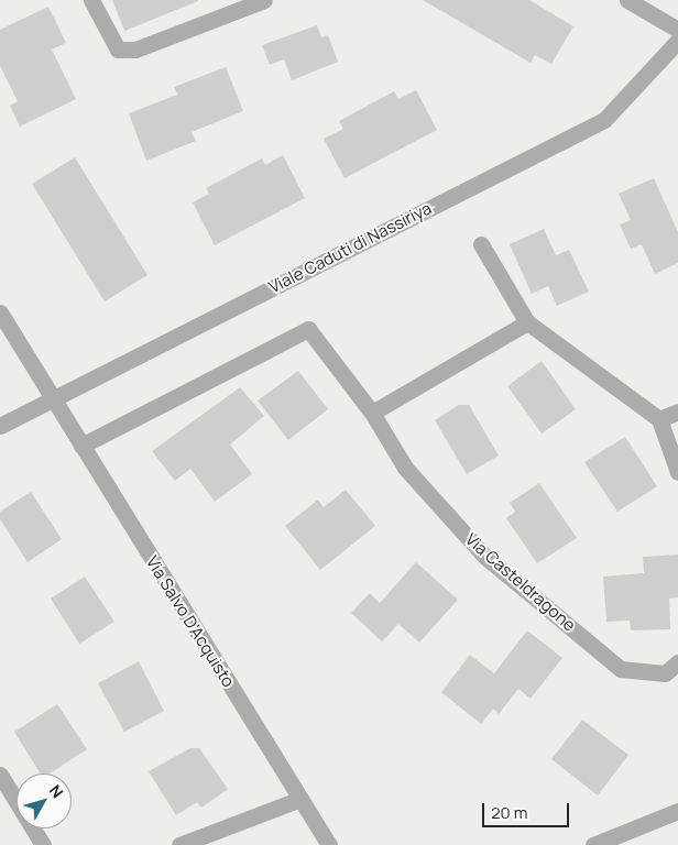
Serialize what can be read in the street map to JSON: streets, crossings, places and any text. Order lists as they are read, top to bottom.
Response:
{
  "streets": {
    "street": ["Viale Caduti di Nassiriya", "Via Casteldragone", "Via Salvo D'Acquisto"]
  },
  "crossings": [
    ["Viale Caduti di Nassiriya", "Via Salvo D'Acquisto"],
    ["Via Casteldragone", "Via Salvo D'Acquisto"]
  ],
  "scale_bar": "20 m",
  "north": "top right"
}
